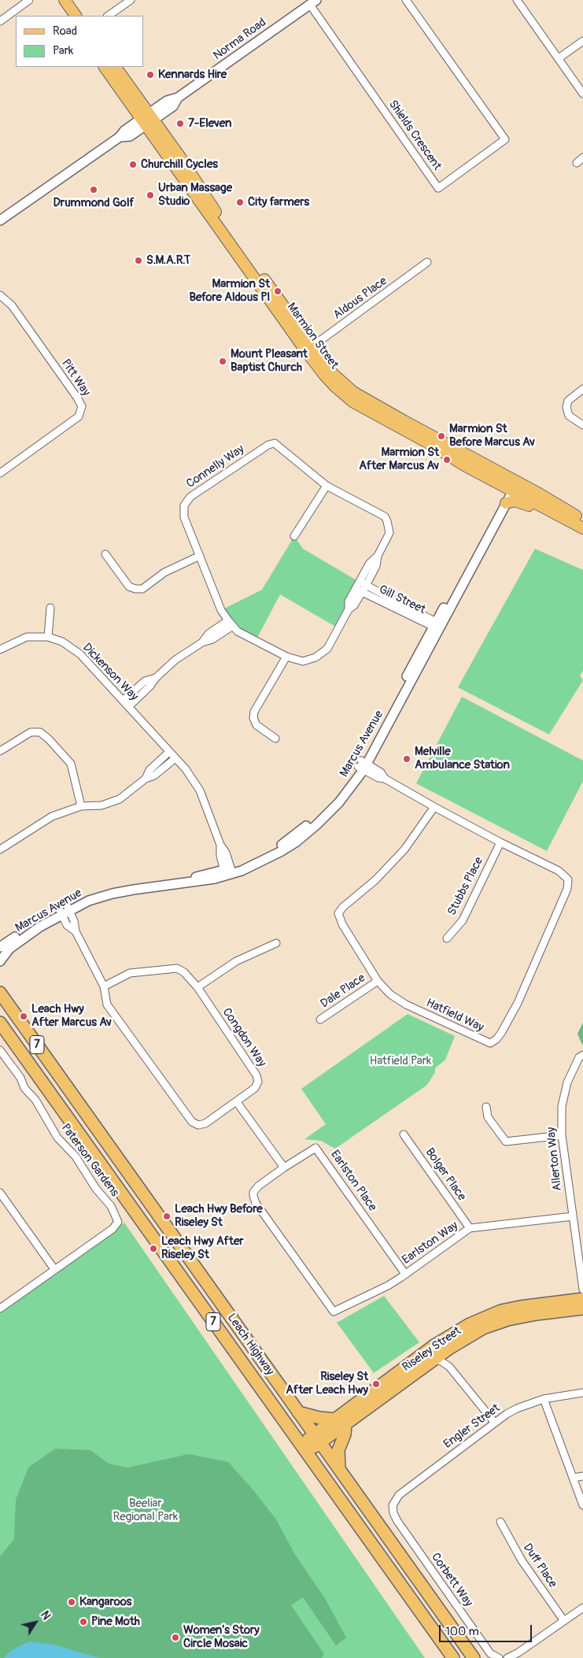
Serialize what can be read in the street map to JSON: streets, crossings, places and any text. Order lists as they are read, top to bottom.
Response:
{
  "streets": {
    "highway": ["7", "Leach Highway", "Riseley Street"],
    "main road": ["Marmion Street"],
    "street": [
      "Norma Road",
      "Shields Crescent",
      "Aldous Place",
      "Pitt Way",
      "Connelly Way",
      "Gill Street",
      "Dickenson Way",
      "Marcus Avenue",
      "Stubbs Place",
      "Dale Place",
      "Hatfield Way",
      "Congdon Way",
      "Allerton Way",
      "Paterson Gardens",
      "Bolger Place",
      "Earlston Place",
      "Earlston Way",
      "Engler Street",
      "Duff Place",
      "Corbett Way"
    ]
  },
  "crossings": [
    ["Norma Road", "Shields Crescent"],
    ["Norma Road", "Marmion Street"],
    ["Aldous Place", "Marmion Street"],
    ["Marmion Street", "Marcus Avenue"],
    ["Connelly Way", "Gill Street"],
    ["Gill Street", "Marcus Avenue"],
    ["Dickenson Way", "Marcus Avenue"],
    ["Marcus Avenue", "Hatfield Way"],
    ["Marcus Avenue", "Congdon Way"],
    ["Stubbs Place", "Hatfield Way"],
    ["Dale Place", "Hatfield Way"],
    ["Allerton Way", "Earlston Way"],
    ["Bolger Place", "Earlston Way"],
    ["Earlston Place", "Earlston Way"],
    ["Leach Highway", "Riseley Street"],
    ["Engler Street", "Corbett Way"]
  ],
  "parks": ["Hatfield Park", "Beeliar Regional Park"],
  "places": [
    "Kennards Hire",
    "7-Eleven",
    "Churchill Cycles",
    "Drummond Golf",
    "Urban Massage Studio",
    "City farmers",
    "S.M.A.R.T",
    "Marmion St Before Aldous Pl",
    "Mount Pleasant Baptist Church",
    "Marmion St Before Marcus Av",
    "Marmion St After Marcus Av",
    "Melville Ambulance Station",
    "Leach Hwy After Marcus Av",
    "Leach Hwy Before Riseley St",
    "Leach Hwy After Riseley St",
    "Riseley St After Leach Hwy",
    "Kangaroos",
    "Pine Moth",
    "Women’s Story Circle Mosaic"
  ],
  "legend": ["Road", "Park"],
  "scale_bar": "100 m",
  "north": "top right"
}
